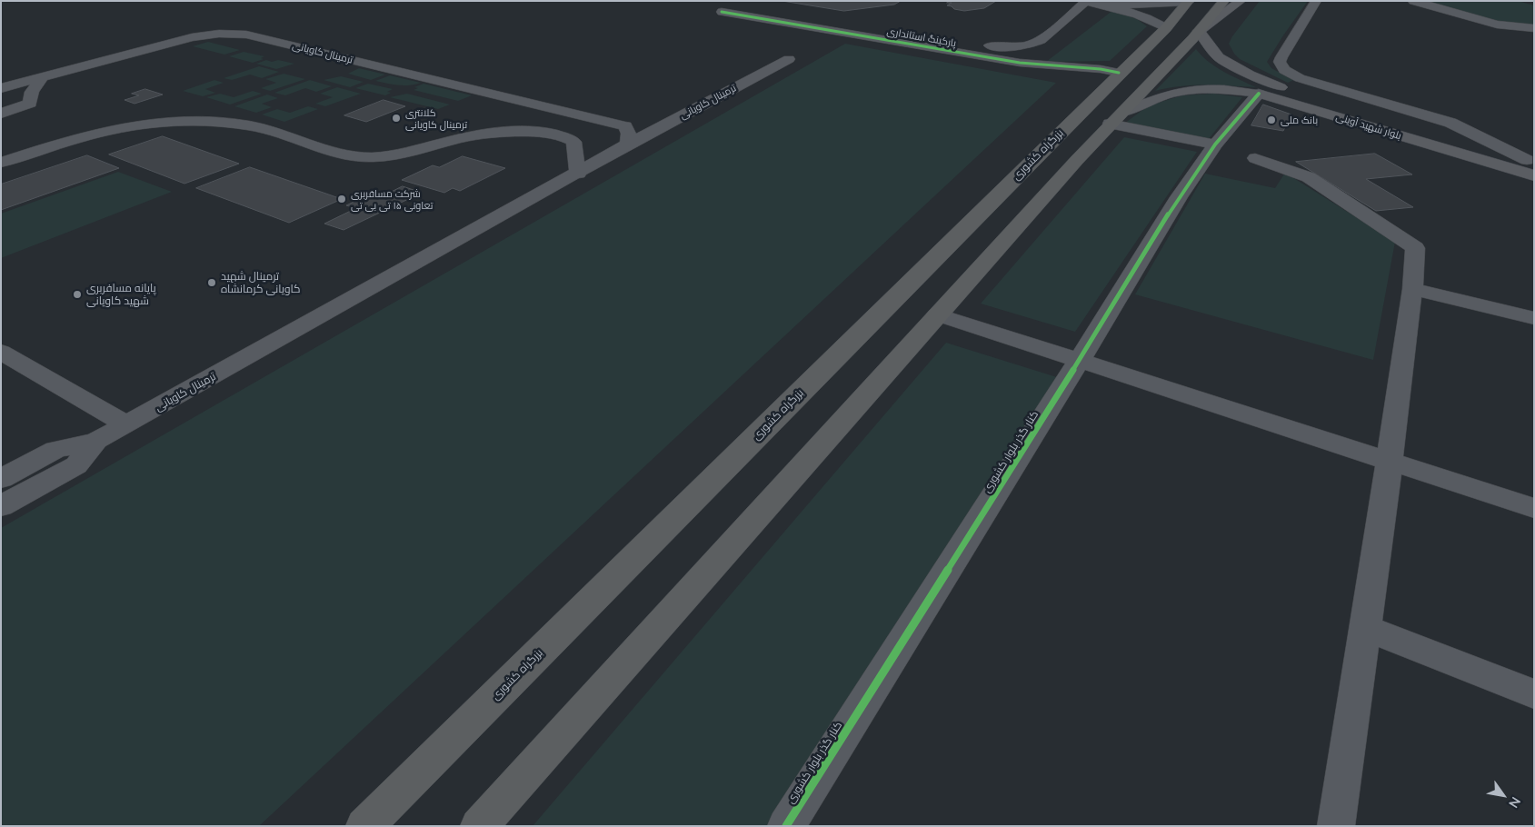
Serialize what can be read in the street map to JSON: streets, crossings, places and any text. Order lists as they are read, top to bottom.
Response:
{
  "streets": {
    "highway": ["بزرگراه کشوری"],
    "main road": ["بلوار شهید آوینی"],
    "street": ["پارکینگ استانداری", "ترمینال کاویانی", "کنار گذر بلوار کشوری"]
  },
  "crossings": [
    ["پارکینگ استانداری", "بزرگراه کشوری"],
    ["بلوار شهید آوینی", "کنار گذر بلوار کشوری"]
  ],
  "places": [
    "کلانتری ترمینال کاویانی",
    "بانک ملی",
    "شرکت مسافربری تعاونی ۱۵ تی بی تی",
    "ترمینال شهید کاویانی کرمانشاه",
    "پايانه مسافربری شهید کاویانی"
  ],
  "north": "bottom right"
}
